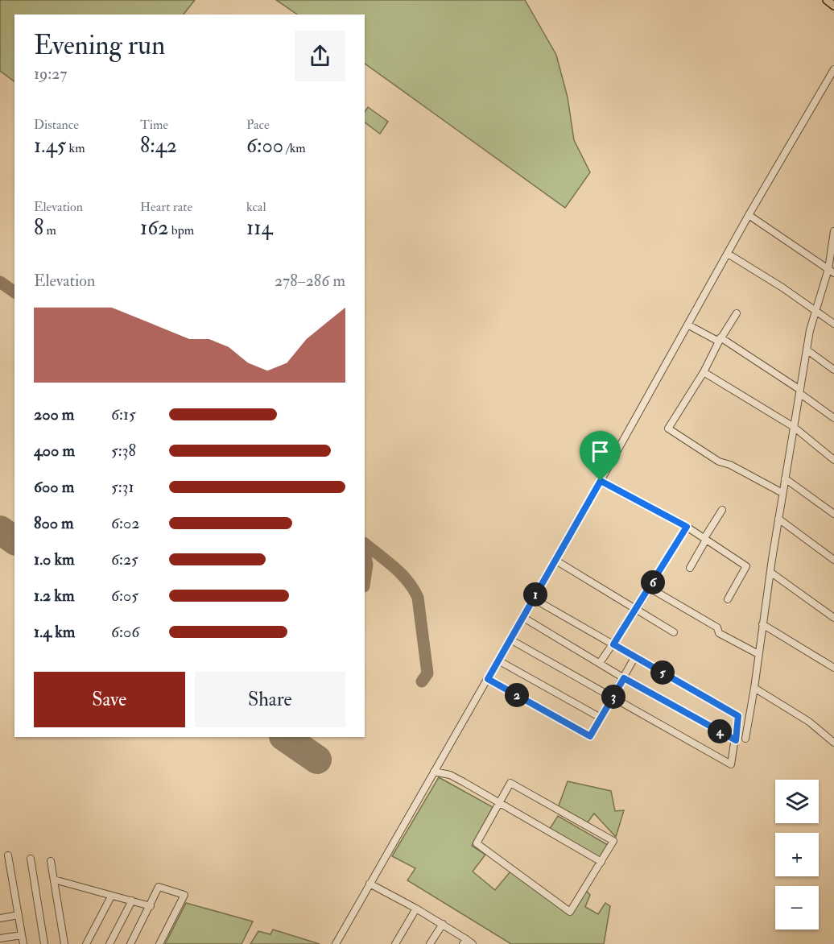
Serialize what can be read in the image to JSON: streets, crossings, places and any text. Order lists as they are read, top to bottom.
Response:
{
  "page": {
    "heading": ["Evening run", "19:27"],
    "stats": [
      ["Distance", "1.45 km"],
      ["Time", "8:42"],
      ["Pace", "6:00 /km"],
      ["Elevation", "8 m"],
      ["Heart rate", "162 bpm"],
      ["kcal", "114"]
    ],
    "chart": ["Elevation", "278–286 m"],
    "list": [
      {
        "name": "200 m",
        "note": "6:15"
      },
      {
        "name": "400 m",
        "note": "5:38"
      },
      {
        "name": "600 m",
        "note": "5:31"
      },
      {
        "name": "800 m",
        "note": "6:02"
      },
      {
        "name": "1.0 km",
        "note": "6:25"
      },
      {
        "name": "1.2 km",
        "note": "6:05"
      },
      {
        "name": "1.4 km",
        "note": "6:06"
      }
    ],
    "pins": [
      "6",
      "1",
      "5",
      "2",
      "3",
      "4"
    ],
    "buttons": ["Save", "Share"],
    "map_buttons": ["+", "−"]
  }
}
